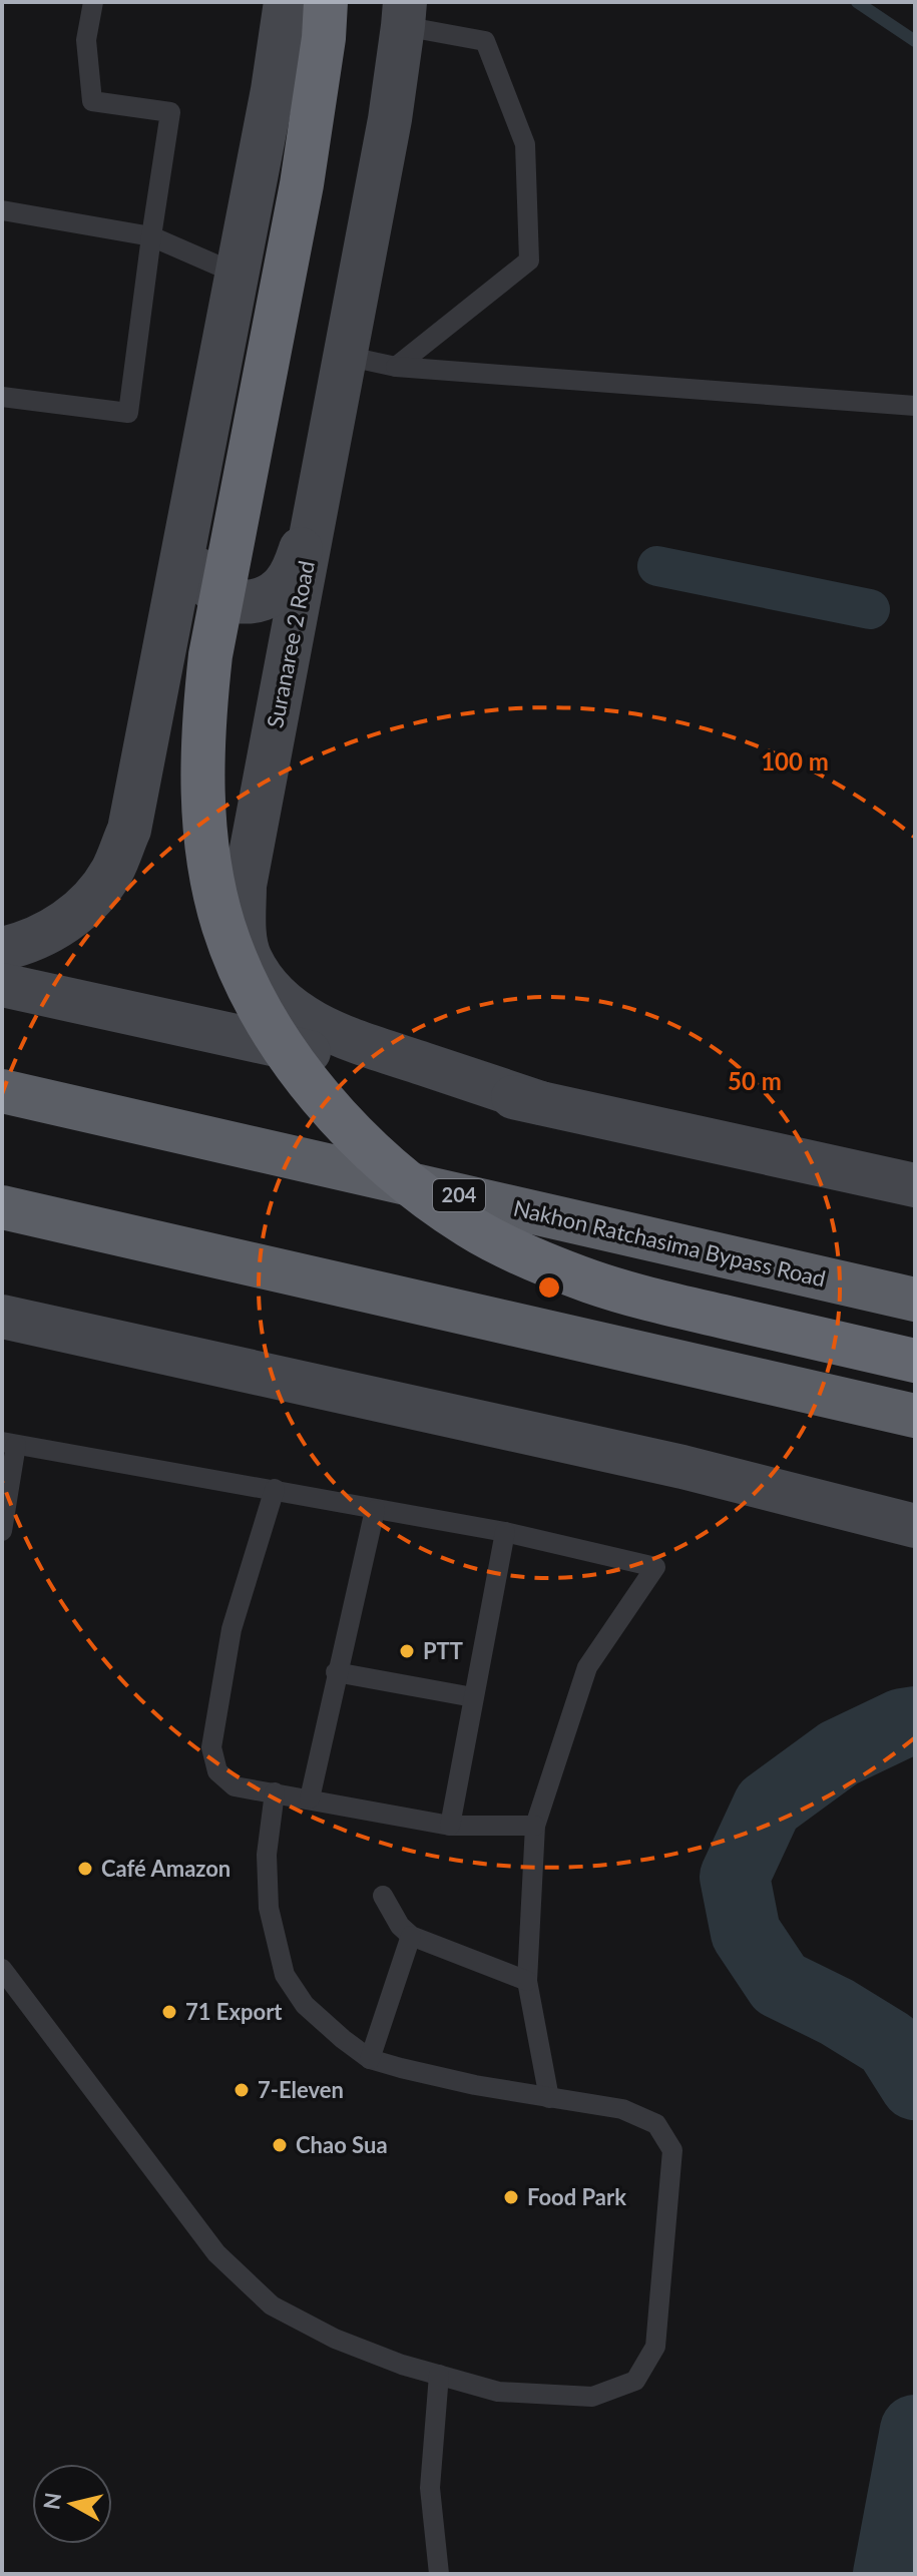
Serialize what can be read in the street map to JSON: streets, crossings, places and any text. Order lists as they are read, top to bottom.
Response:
{
  "streets": {
    "highway": ["204", "Nakhon Ratchasima Bypass Road"],
    "main road": ["Suranaree 2 Road"]
  },
  "places": [
    "PTT",
    "Café Amazon",
    "71 Export",
    "7-Eleven",
    "Chao Sua",
    "Food Park"
  ],
  "north": "left",
  "rings": ["100 m", "50 m"]
}
